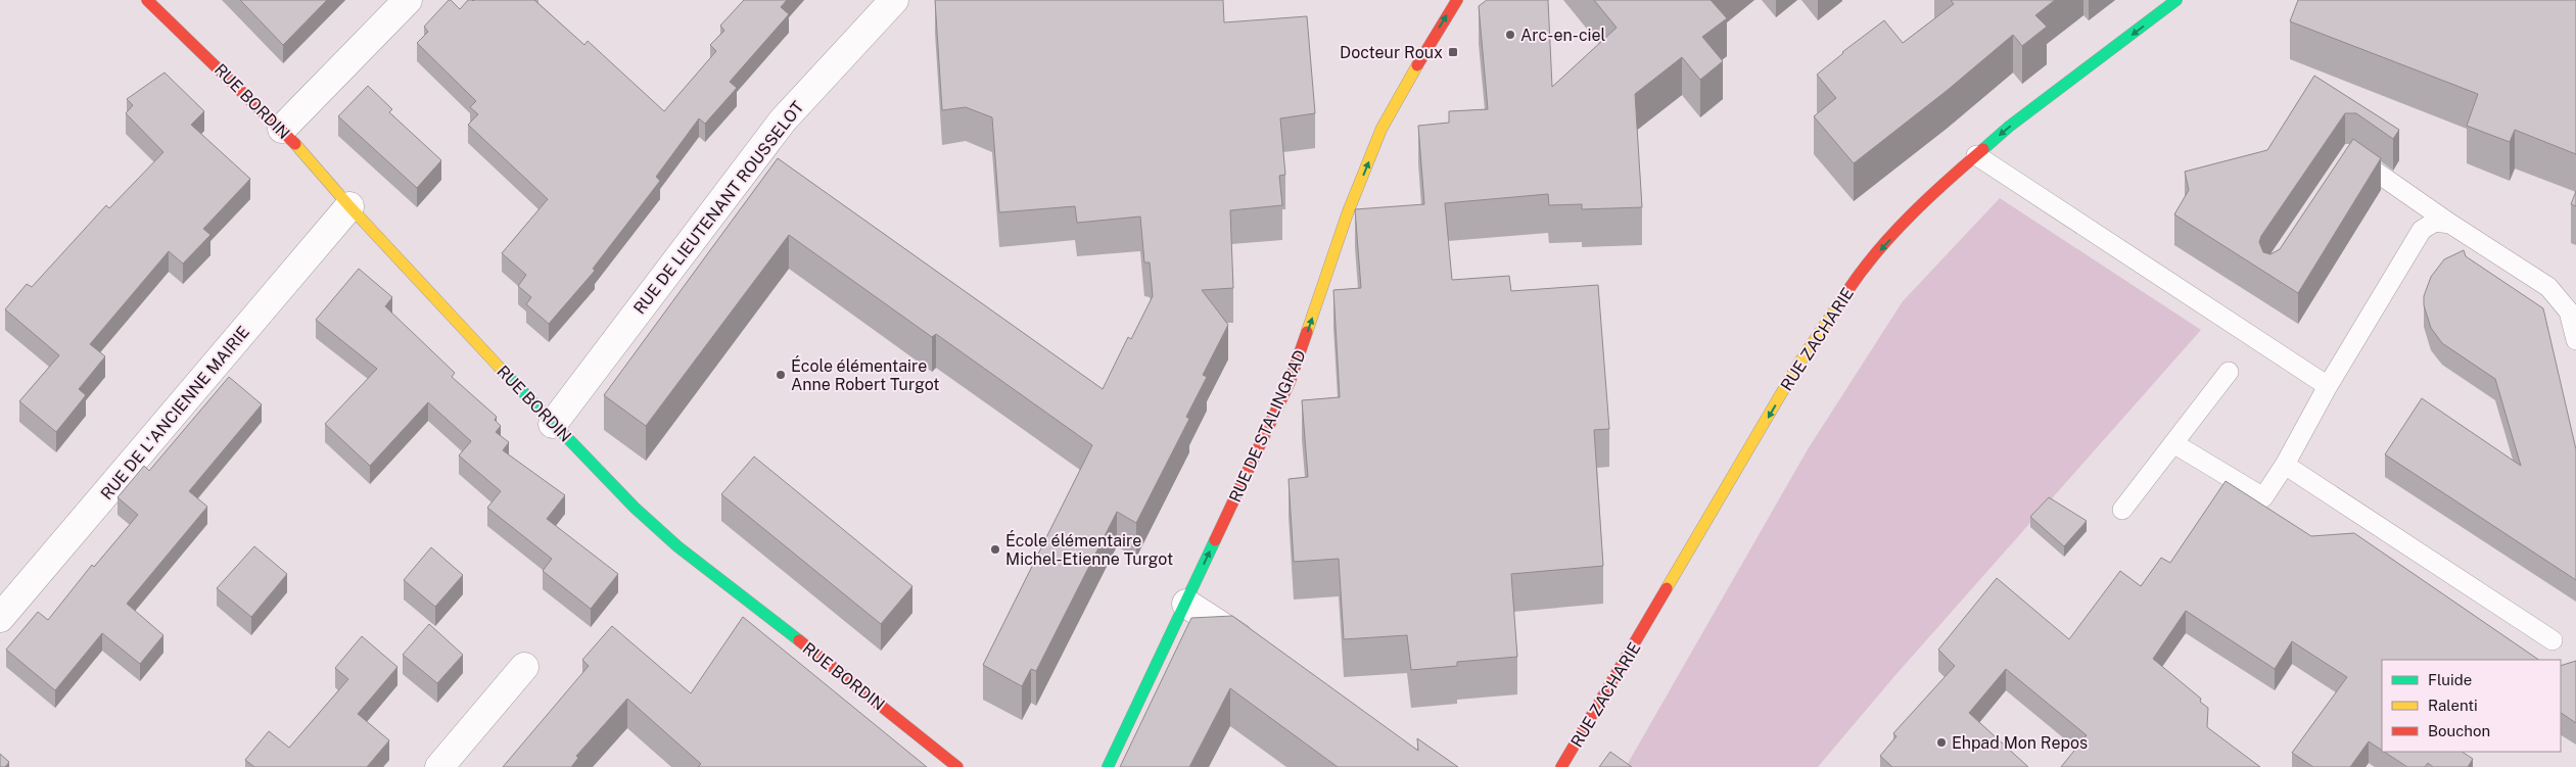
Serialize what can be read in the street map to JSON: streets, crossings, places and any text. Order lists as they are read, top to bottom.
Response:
{
  "streets": {
    "street": [
      "RUE BORDIN",
      "RUE DE LIEUTENANT ROUSSELOT",
      "RUE ZACHARIE",
      "RUE DE L'ANCIENNE MAIRIE",
      "RUE DE STALINGRAD"
    ]
  },
  "crossings": [
    ["RUE BORDIN", "RUE DE LIEUTENANT ROUSSELOT"],
    ["RUE BORDIN", "RUE DE L'ANCIENNE MAIRIE"]
  ],
  "one_way": ["RUE ZACHARIE", "RUE DE STALINGRAD"],
  "places": {
    "other": [
      "Arc-en-ciel",
      "École élémentaire Anne Robert Turgot",
      "École élémentaire Michel-Etienne Turgot",
      "Ehpad Mon Repos"
    ],
    "transit": ["Docteur Roux"]
  },
  "legend": ["Fluide", "Ralenti", "Bouchon"]
}
